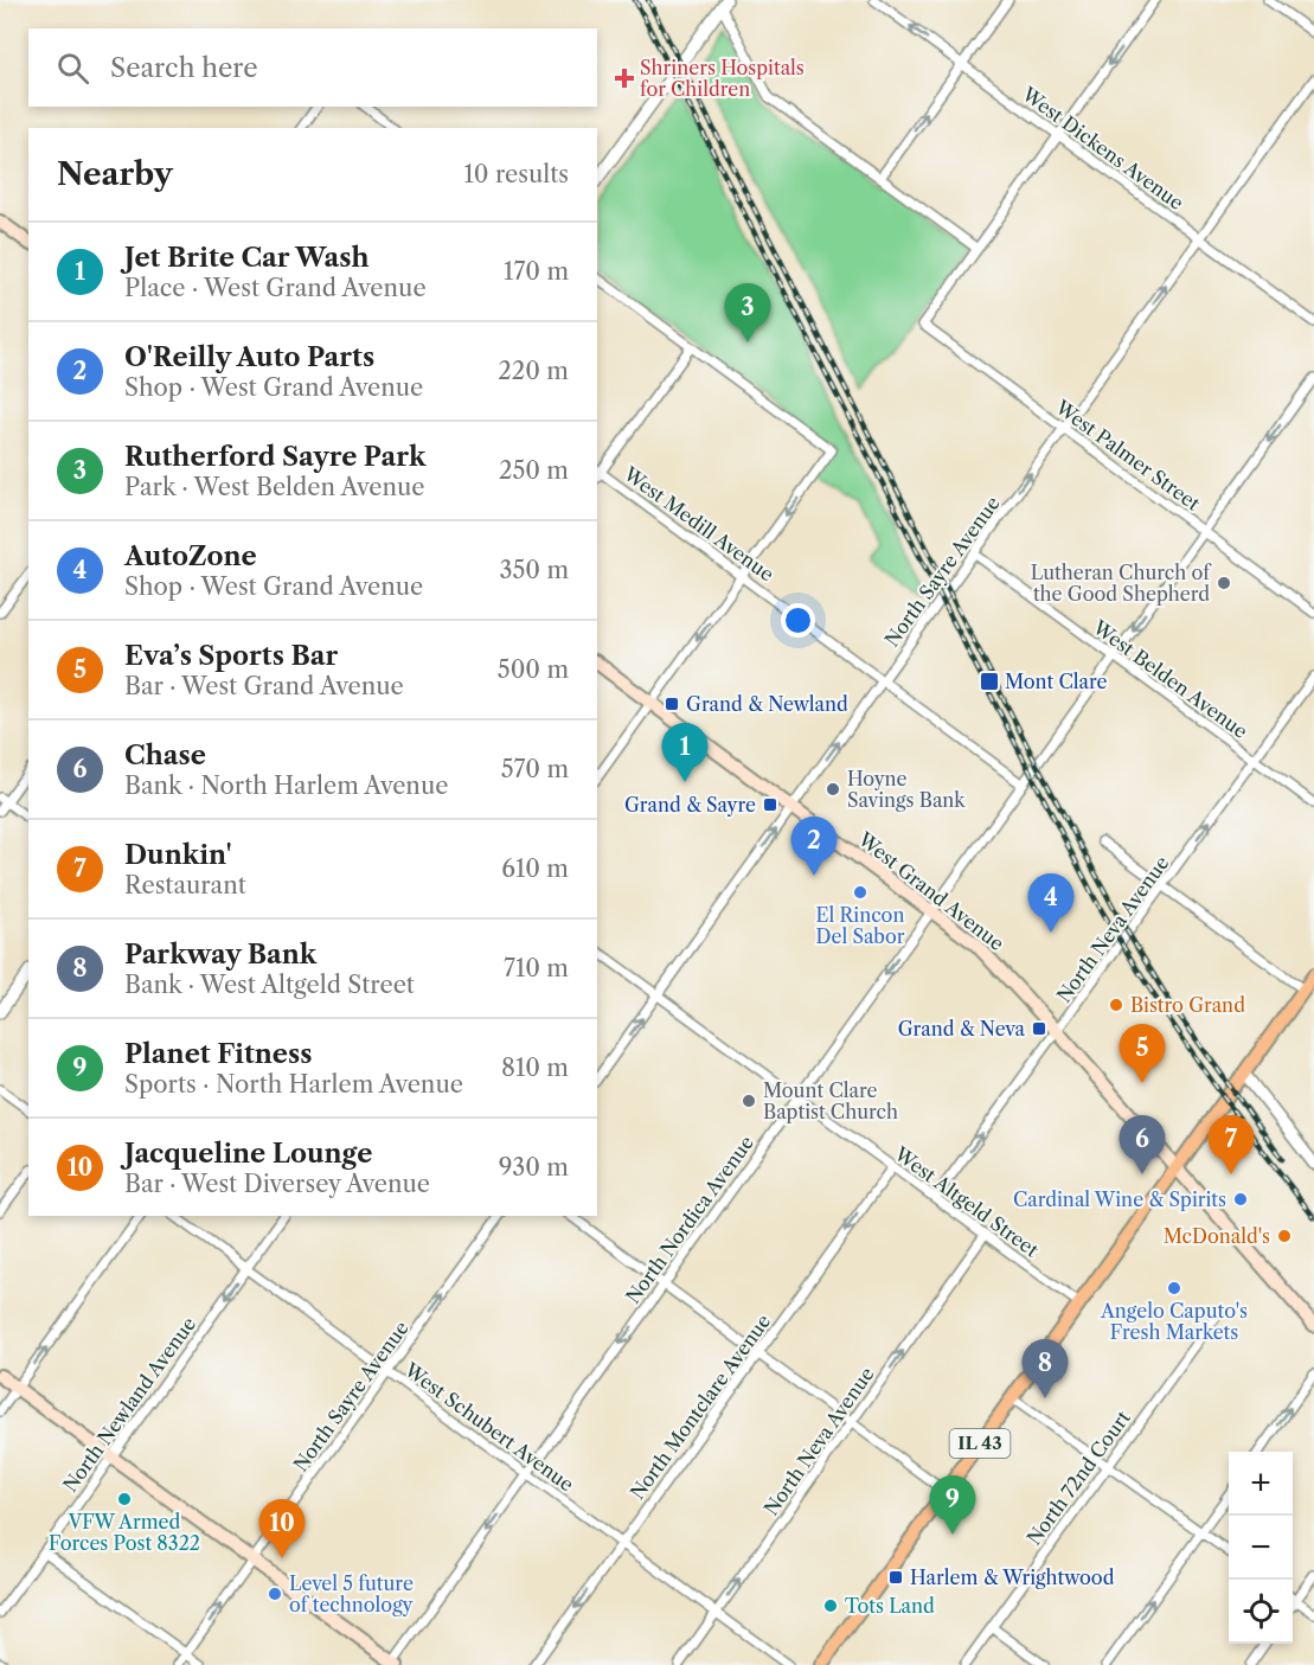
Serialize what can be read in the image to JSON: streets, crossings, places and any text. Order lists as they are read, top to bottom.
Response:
{
  "streets": {
    "main road": ["West Grand Avenue", "IL 43"],
    "street": [
      "West Dickens Avenue",
      "West Palmer Street",
      "West Medill Avenue",
      "North Sayre Avenue",
      "West Belden Avenue",
      "North Neva Avenue",
      "West Altgeld Street",
      "North Nordica Avenue",
      "North Newland Avenue",
      "North Montclare Avenue",
      "West Schubert Avenue",
      "North 72nd Court"
    ]
  },
  "crossings": [
    ["West Dickens Avenue", "North Sayre Avenue"],
    ["West Palmer Street", "North Sayre Avenue"],
    ["West Palmer Street", "North Nordica Avenue"],
    ["West Medill Avenue", "North Sayre Avenue"],
    ["West Medill Avenue", "North Nordica Avenue"],
    ["North Sayre Avenue", "West Belden Avenue"],
    ["North Sayre Avenue", "West Grand Avenue"],
    ["North Sayre Avenue", "West Altgeld Street"],
    ["North Sayre Avenue", "West Schubert Avenue"],
    ["West Belden Avenue", "North Neva Avenue"],
    ["West Belden Avenue", "North Nordica Avenue"],
    ["West Grand Avenue", "North Neva Avenue"],
    ["West Grand Avenue", "North Nordica Avenue"],
    ["West Grand Avenue", "IL 43"],
    ["North Neva Avenue", "West Altgeld Street"],
    ["North Neva Avenue", "West Schubert Avenue"],
    ["West Altgeld Street", "North Nordica Avenue"],
    ["West Altgeld Street", "North Montclare Avenue"],
    ["West Altgeld Street", "IL 43"],
    ["North Nordica Avenue", "West Schubert Avenue"],
    ["North Newland Avenue", "West Schubert Avenue"],
    ["North Montclare Avenue", "West Schubert Avenue"]
  ],
  "one_way": [
    "North Sayre Avenue",
    "North Neva Avenue",
    "North Nordica Avenue",
    "North Newland Avenue",
    "North Montclare Avenue"
  ],
  "places": {
    "health": ["Shriners Hospitals for Children"],
    "other": [
      "Lutheran Church of the Good Shepherd",
      "Hoyne Savings Bank",
      "El Rincon Del Sabor",
      "Bistro Grand",
      "Mount Clare Baptist Church",
      "Cardinal Wine & Spirits",
      "McDonald's",
      "Angelo Caputo's Fresh Markets",
      "VFW Armed Forces Post 8322",
      "Level 5 future of technology",
      "Tots Land"
    ],
    "transit": [
      "Mont Clare",
      "Grand & Newland",
      "Grand & Sayre",
      "Grand & Neva",
      "Harlem & Wrightwood"
    ]
  },
  "page": {
    "search": "Search here",
    "heading": ["Nearby", "10 results"],
    "list": [
      {
        "mark": "1",
        "name": "Jet Brite Car Wash",
        "note": "Place · West Grand Avenue",
        "value": "170 m"
      },
      {
        "mark": "2",
        "name": "O'Reilly Auto Parts",
        "note": "Shop · West Grand Avenue",
        "value": "220 m"
      },
      {
        "mark": "3",
        "name": "Rutherford Sayre Park",
        "note": "Park · West Belden Avenue",
        "value": "250 m"
      },
      {
        "mark": "4",
        "name": "AutoZone",
        "note": "Shop · West Grand Avenue",
        "value": "350 m"
      },
      {
        "mark": "5",
        "name": "Eva’s Sports Bar",
        "note": "Bar · West Grand Avenue",
        "value": "500 m"
      },
      {
        "mark": "6",
        "name": "Chase",
        "note": "Bank · North Harlem Avenue",
        "value": "570 m"
      },
      {
        "mark": "7",
        "name": "Dunkin'",
        "note": "Restaurant",
        "value": "610 m"
      },
      {
        "mark": "8",
        "name": "Parkway Bank",
        "note": "Bank · West Altgeld Street",
        "value": "710 m"
      },
      {
        "mark": "9",
        "name": "Planet Fitness",
        "note": "Sports · North Harlem Avenue",
        "value": "810 m"
      },
      {
        "mark": "10",
        "name": "Jacqueline Lounge",
        "note": "Bar · West Diversey Avenue",
        "value": "930 m"
      }
    ],
    "pins": [
      "3",
      "1",
      "2",
      "4",
      "5",
      "6",
      "7",
      "8",
      "9",
      "10"
    ],
    "map_buttons": ["+", "−"]
  }
}
